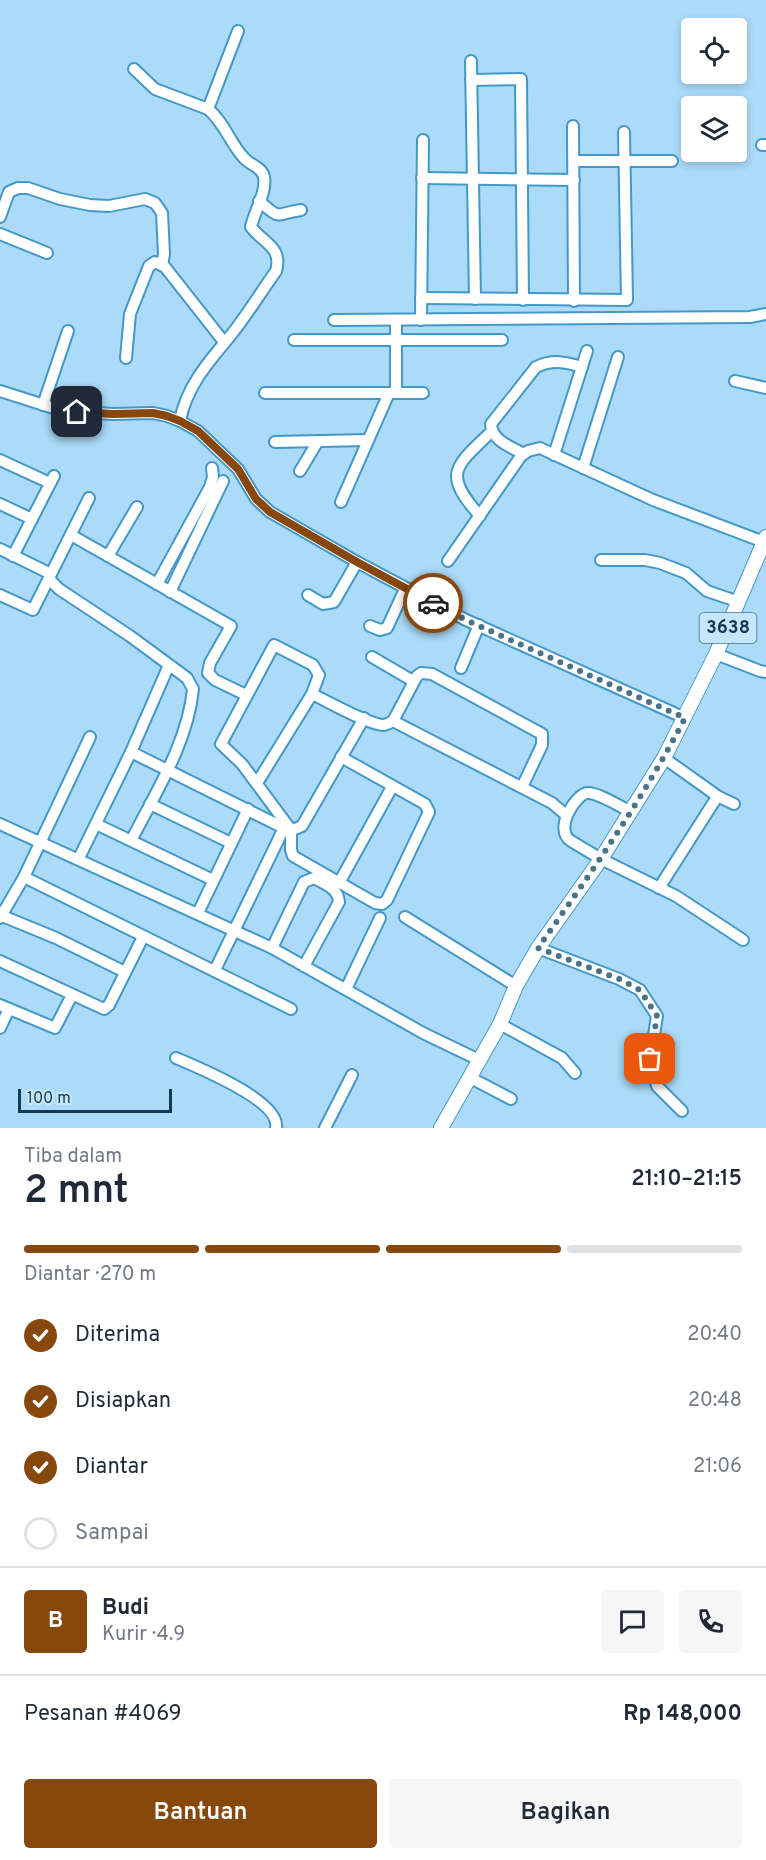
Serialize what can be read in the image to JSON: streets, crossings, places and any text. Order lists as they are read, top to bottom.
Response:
{
  "streets": {
    "main road": ["3638"]
  },
  "scale_bar": "100 m",
  "page": {
    "scale": "100 m",
    "heading": ["2 mnt", "Tiba dalam", "21:10–21:15"],
    "panel": [
      "Budi",
      "Kurir · 4.9",
      "Pesanan #4069",
      "Rp 148,000"
    ],
    "bar": "Diantar · 270 m",
    "list": [
      ["Diterima", "20:40"],
      ["Disiapkan", "20:48"],
      ["Diantar", "21:06"],
      "Sampai"
    ],
    "round": "B",
    "buttons": ["Bantuan", "Bagikan"]
  }
}
